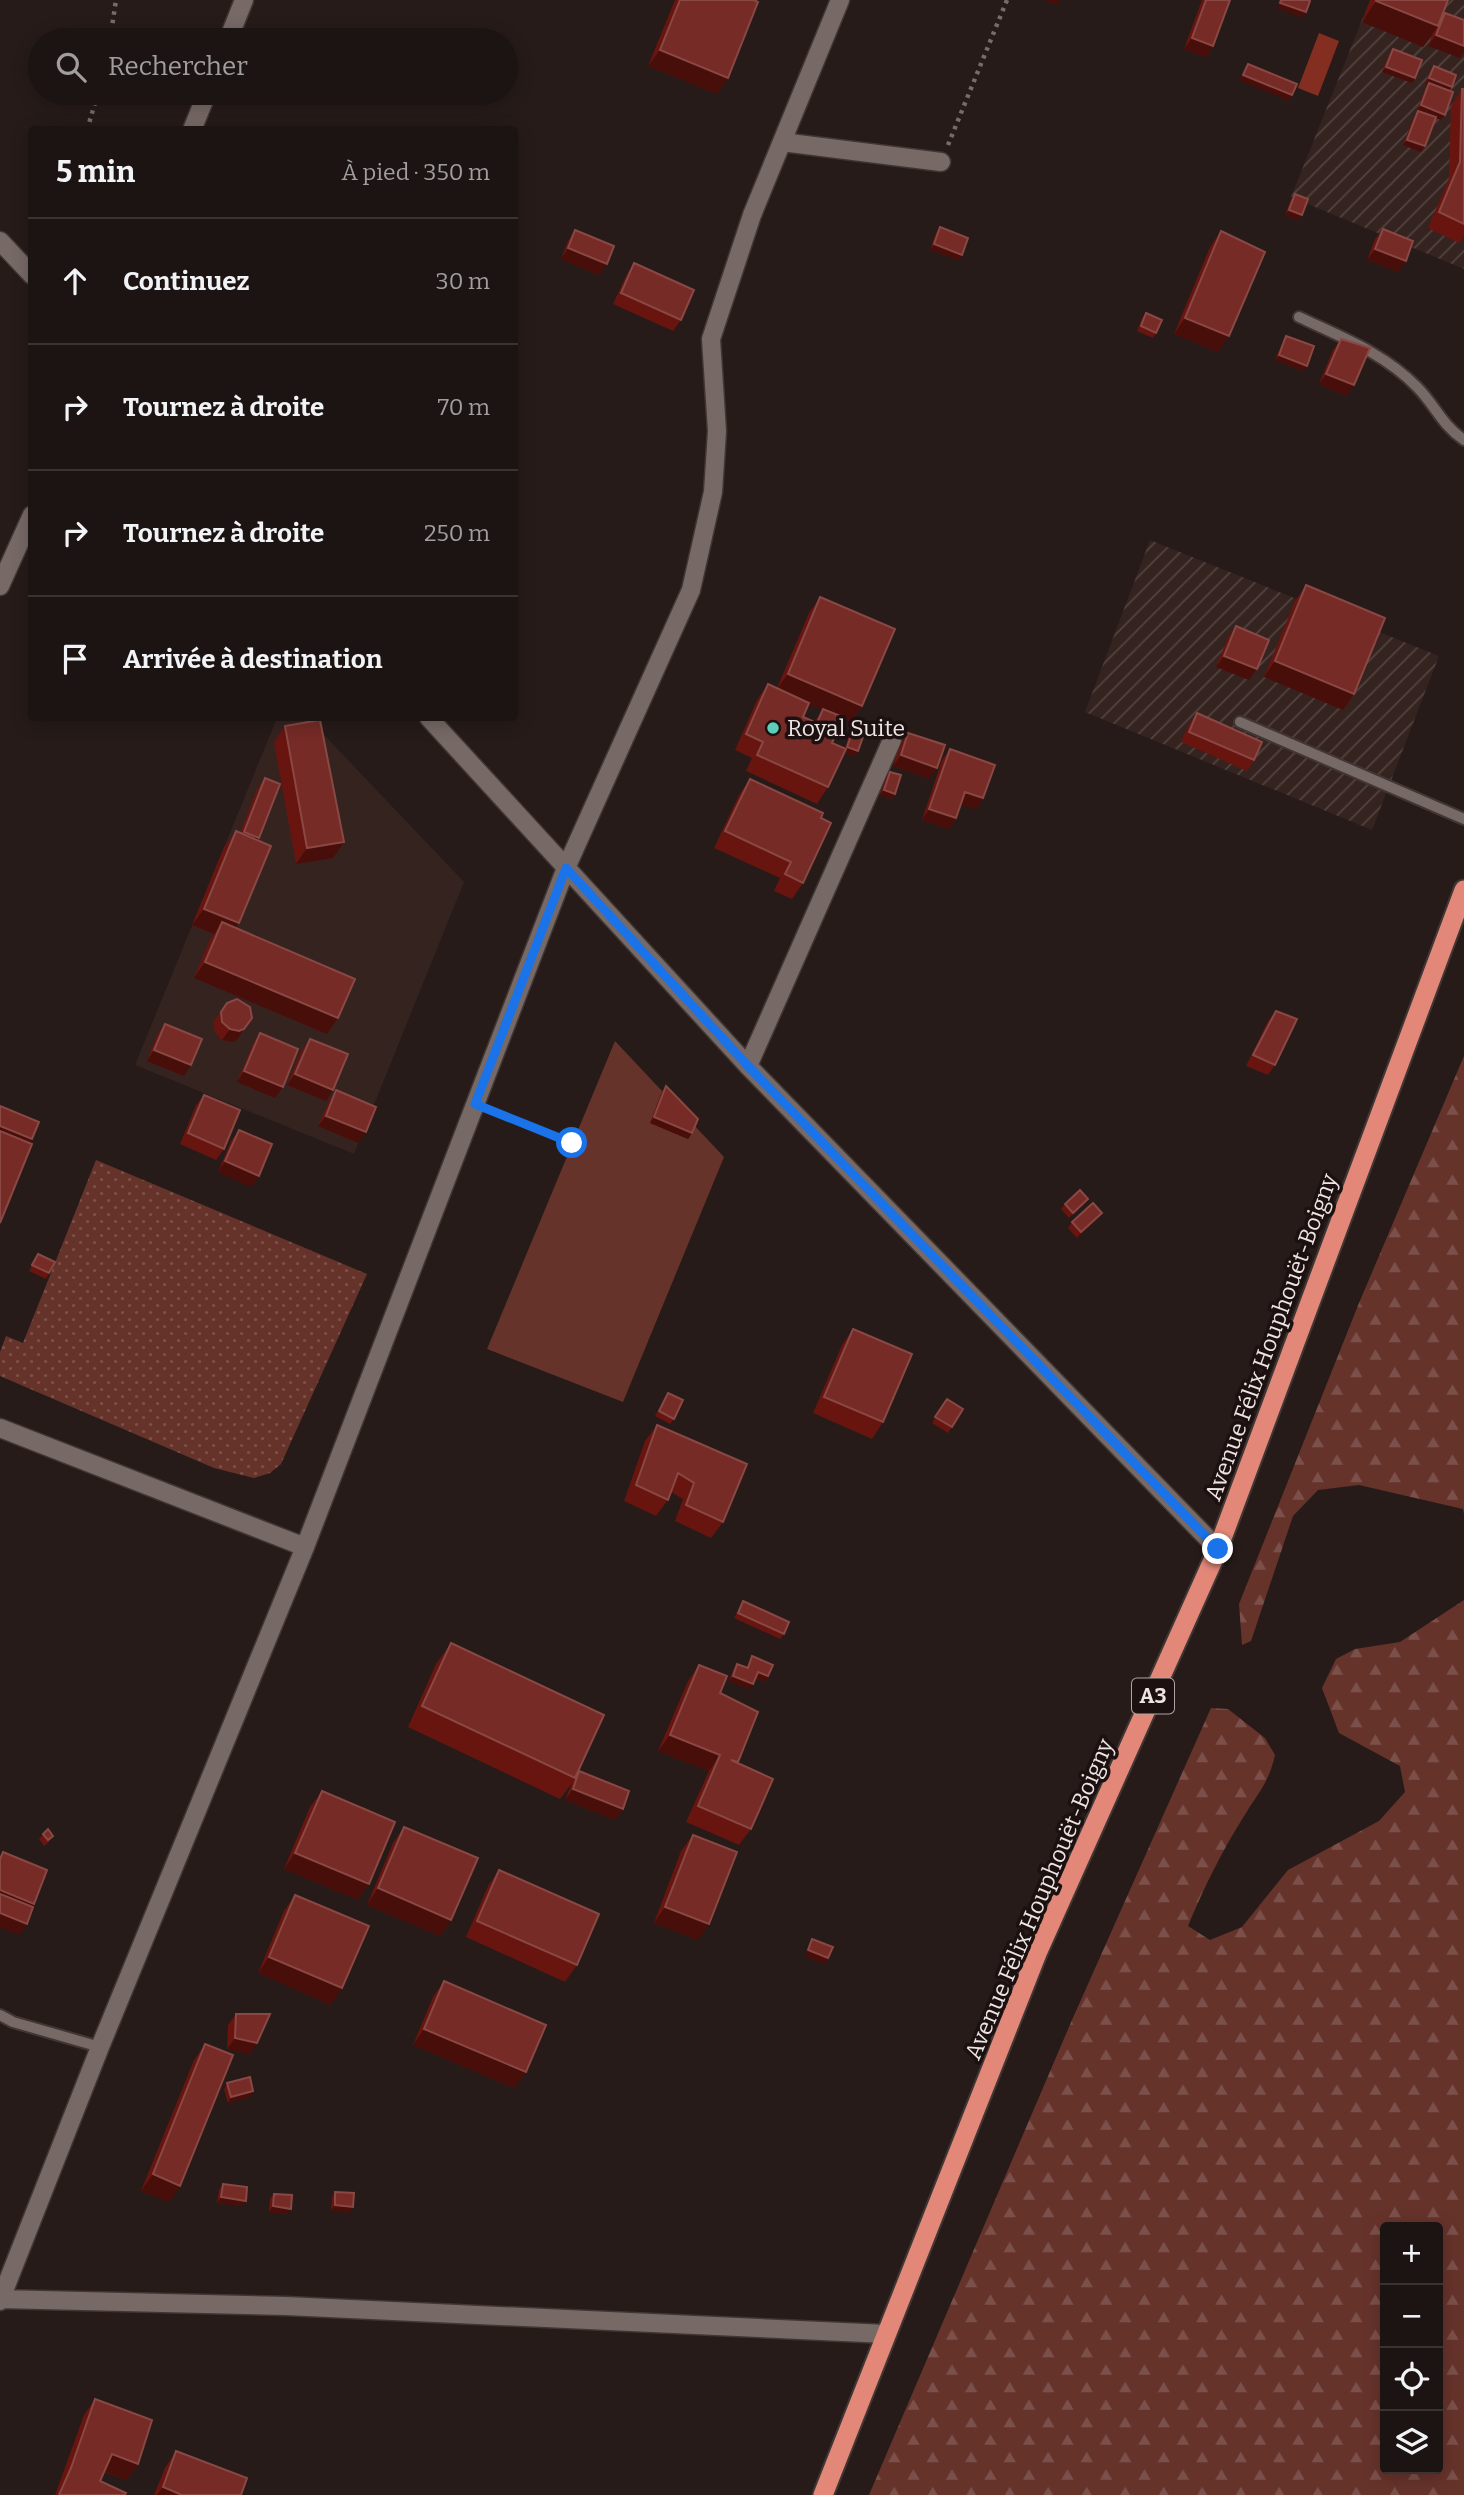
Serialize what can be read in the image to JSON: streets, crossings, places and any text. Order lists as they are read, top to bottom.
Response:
{
  "streets": {
    "highway": ["Avenue Félix Houphouët-Boigny", "A3"]
  },
  "places": ["Royal Suite"],
  "page": {
    "search": "Rechercher",
    "heading": ["5 min", "À pied · 350 m"],
    "list": [
      ["Continuez", "30 m"],
      ["Tournez à droite", "70 m"],
      ["Tournez à droite", "250 m"],
      "Arrivée à destination"
    ],
    "map_buttons": ["+", "−"]
  }
}
